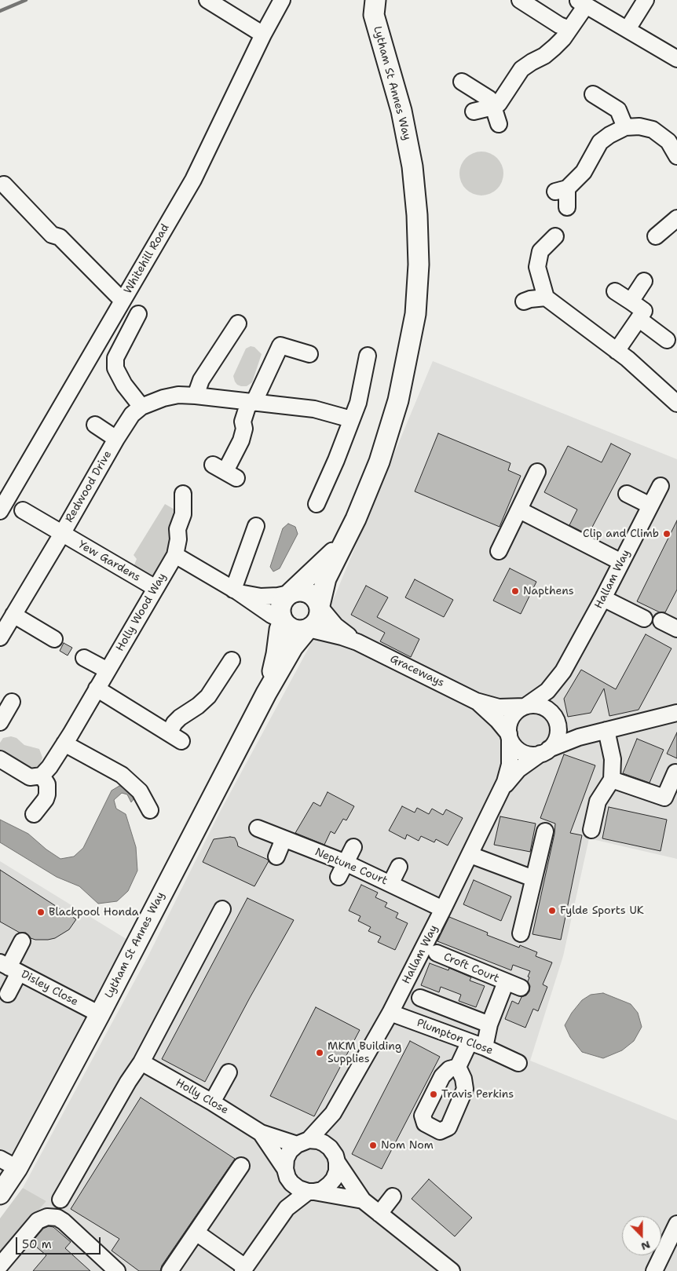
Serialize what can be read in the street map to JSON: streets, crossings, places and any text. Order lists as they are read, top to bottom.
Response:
{
  "streets": {
    "main road": ["Lytham St Annes Way"],
    "street": [
      "Whitehill Road",
      "Redwood Drive",
      "Yew Gardens",
      "Hallam Way",
      "Holly Wood Way",
      "Graceways",
      "Neptune Court",
      "Croft Court",
      "Disley Close",
      "Plumpton Close",
      "Holly Close"
    ]
  },
  "crossings": [
    ["Lytham St Annes Way", "Graceways"],
    ["Lytham St Annes Way", "Disley Close"],
    ["Redwood Drive", "Yew Gardens"],
    ["Yew Gardens", "Holly Wood Way"],
    ["Hallam Way", "Graceways"],
    ["Hallam Way", "Neptune Court"],
    ["Hallam Way", "Plumpton Close"],
    ["Hallam Way", "Holly Close"],
    ["Croft Court", "Plumpton Close"]
  ],
  "places": [
    "Clip and Climb",
    "Napthens",
    "Fylde Sports UK",
    "Blackpool Honda",
    "MKM Building Supplies",
    "Travis Perkins",
    "Nom Nom"
  ],
  "scale_bar": "50 m",
  "north": "bottom"
}
